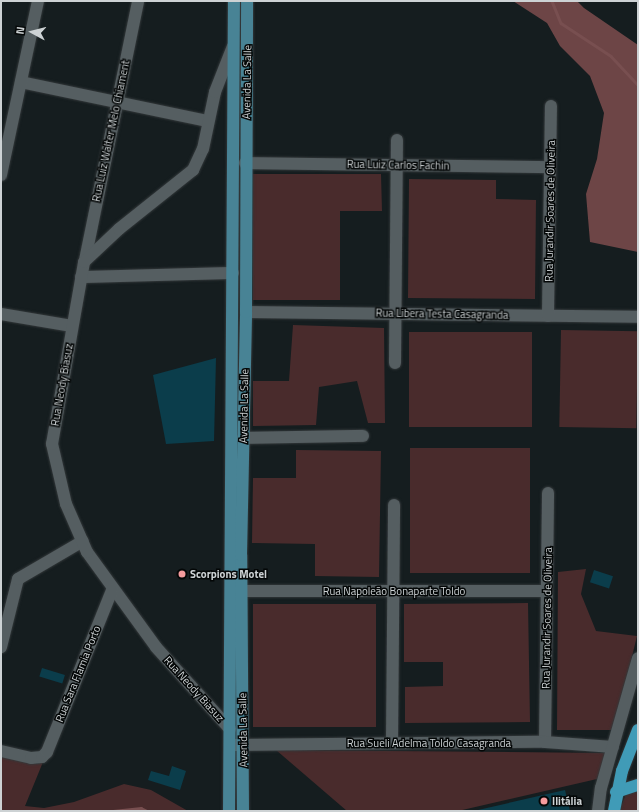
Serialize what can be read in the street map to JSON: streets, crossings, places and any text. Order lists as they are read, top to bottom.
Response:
{
  "streets": {
    "main road": ["Avenida La Salle"],
    "street": [
      "Rua Luiz Walter Melo Chiament",
      "Rua Luiz Carlos Fachin",
      "Rua Jurandir Soares de Oliveira",
      "Rua Libera Testa Casagranda",
      "Rua Neody Biasuz",
      "Rua Napoleão Bonaparte Toldo",
      "Rua Sara Flamia Porto",
      "Rua Sueli Adelma Toldo Casagranda"
    ]
  },
  "crossings": [
    ["Avenida La Salle", "Rua Luiz Carlos Fachin"],
    ["Avenida La Salle", "Rua Libera Testa Casagranda"],
    ["Avenida La Salle", "Rua Neody Biasuz"],
    ["Avenida La Salle", "Rua Napoleão Bonaparte Toldo"],
    ["Avenida La Salle", "Rua Sueli Adelma Toldo Casagranda"],
    ["Rua Luiz Walter Melo Chiament", "Rua Neody Biasuz"],
    ["Rua Luiz Carlos Fachin", "Rua Jurandir Soares de Oliveira"],
    ["Rua Jurandir Soares de Oliveira", "Rua Libera Testa Casagranda"],
    ["Rua Jurandir Soares de Oliveira", "Rua Napoleão Bonaparte Toldo"],
    ["Rua Jurandir Soares de Oliveira", "Rua Sueli Adelma Toldo Casagranda"],
    ["Rua Neody Biasuz", "Rua Sara Flamia Porto"]
  ],
  "places": ["Scorpions Motel", "Ilitália"],
  "north": "left"
}
